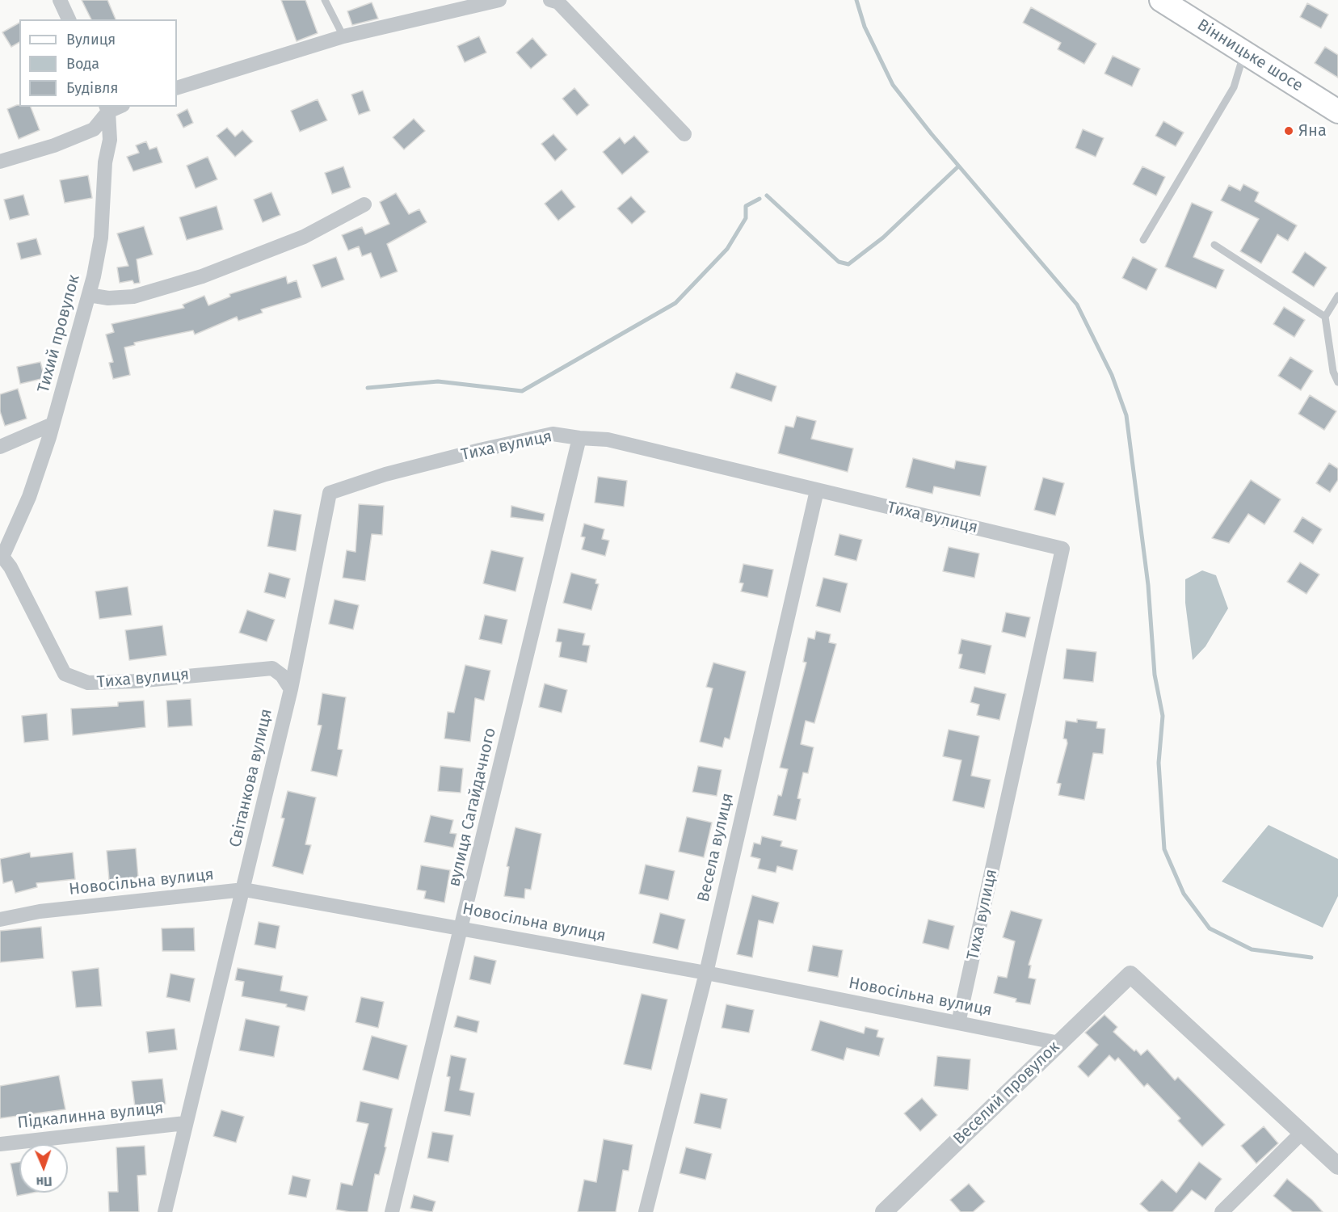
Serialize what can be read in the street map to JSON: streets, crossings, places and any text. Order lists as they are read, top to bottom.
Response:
{
  "streets": {
    "main road": ["Вінницьке шосе"],
    "street": [
      "Тихий провулок",
      "Тиха вулиця",
      "Світанкова вулиця",
      "вулиця Сагайдачного",
      "Весела вулиця",
      "Новосільна вулиця",
      "Веселий провулок",
      "Підкалинна вулиця"
    ]
  },
  "crossings": [
    ["Тихий провулок", "Тиха вулиця"],
    ["Тиха вулиця", "Світанкова вулиця"],
    ["Тиха вулиця", "вулиця Сагайдачного"],
    ["Тиха вулиця", "Весела вулиця"],
    ["Тиха вулиця", "Новосільна вулиця"],
    ["Світанкова вулиця", "Новосільна вулиця"],
    ["Світанкова вулиця", "Підкалинна вулиця"],
    ["вулиця Сагайдачного", "Новосільна вулиця"],
    ["Весела вулиця", "Новосільна вулиця"],
    ["Новосільна вулиця", "Веселий провулок"]
  ],
  "places": ["Яна"],
  "legend": ["Вулиця", "Вода", "Будівля"],
  "north": "bottom"
}
